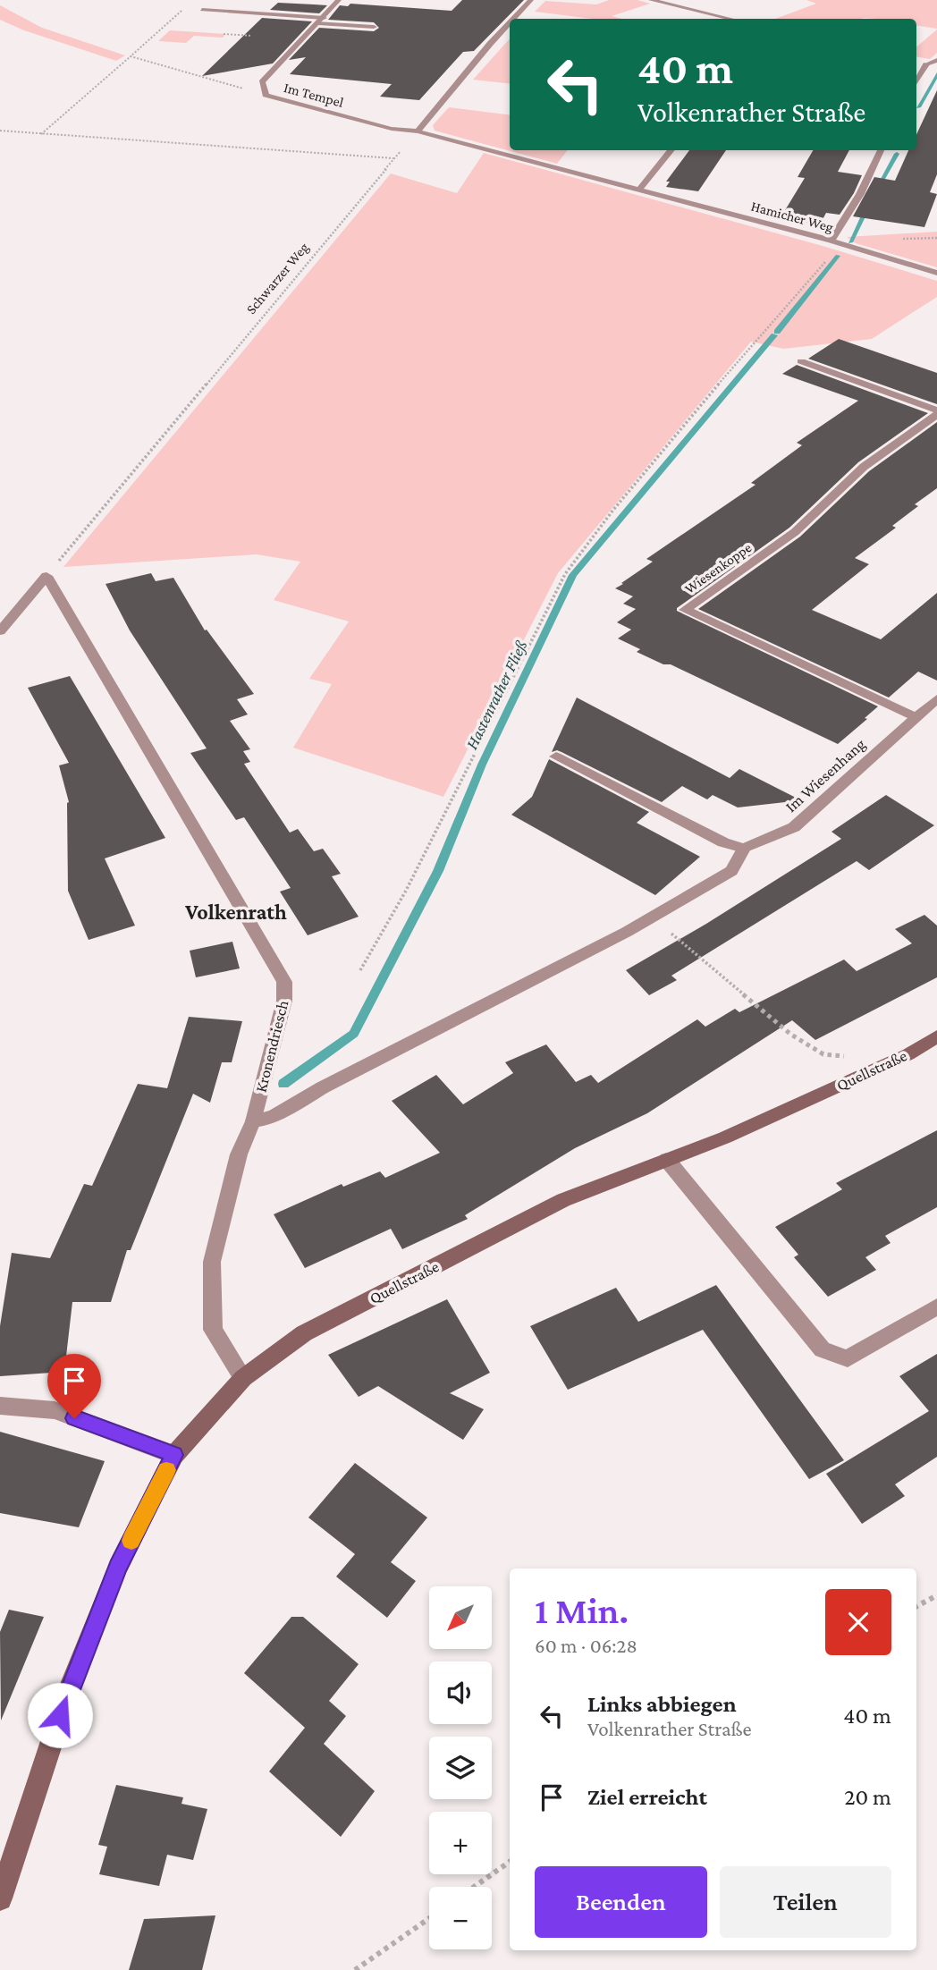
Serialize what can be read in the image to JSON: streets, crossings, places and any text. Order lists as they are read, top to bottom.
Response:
{
  "streets": {
    "main road": ["Quellstraße"],
    "street": [
      "Im Tempel",
      "Hamicher Weg",
      "Wiesenkoppe",
      "Im Wiesenhang",
      "Kronendriesch"
    ],
    "path": ["Schwarzer Weg"]
  },
  "crossings": [
    ["Im Tempel", "Hamicher Weg"],
    ["Im Tempel", "Schwarzer Weg"],
    ["Hamicher Weg", "Schwarzer Weg"],
    ["Schwarzer Weg", "Kronendriesch"],
    ["Wiesenkoppe", "Im Wiesenhang"],
    ["Kronendriesch", "Quellstraße"]
  ],
  "districts": ["Volkenrath"],
  "water": ["Hastenrather Fließ"],
  "north": "bottom left",
  "page": {
    "turn": ["40 m", "Volkenrather Straße"],
    "heading": ["1 Min.", "60 m · 06:28"],
    "map_buttons": ["+", "−"],
    "list": [
      {
        "name": "Links abbiegen",
        "note": "Volkenrather Straße",
        "value": "40 m"
      },
      {
        "name": "Ziel erreicht",
        "value": "20 m"
      }
    ],
    "buttons": ["Beenden", "Teilen"]
  }
}
